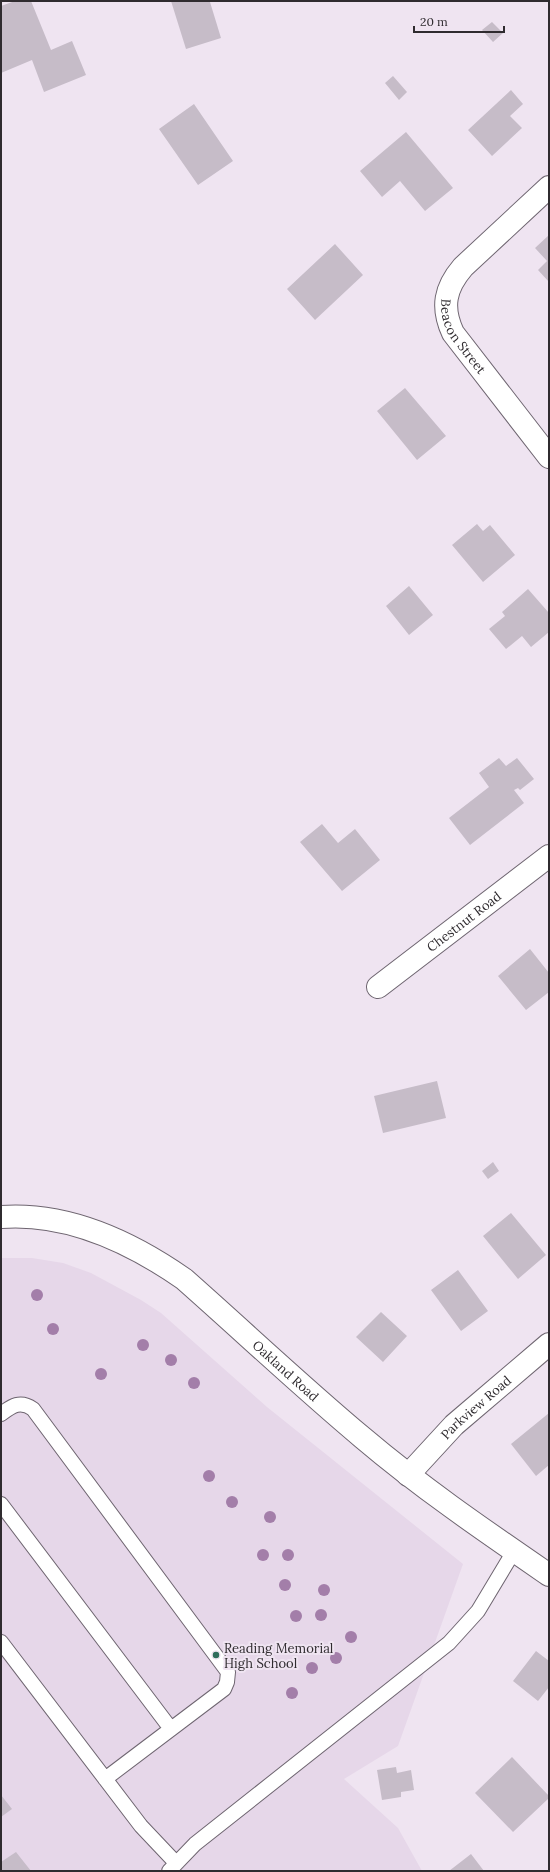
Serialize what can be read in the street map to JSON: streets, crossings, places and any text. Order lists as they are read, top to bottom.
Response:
{
  "streets": {
    "street": [
      "Beacon Street",
      "Chestnut Road",
      "Oakland Road",
      "Parkview Road"
    ]
  },
  "crossings": [
    ["Oakland Road", "Parkview Road"]
  ],
  "places": ["Reading Memorial High School"],
  "scale_bar": "20 m"
}
